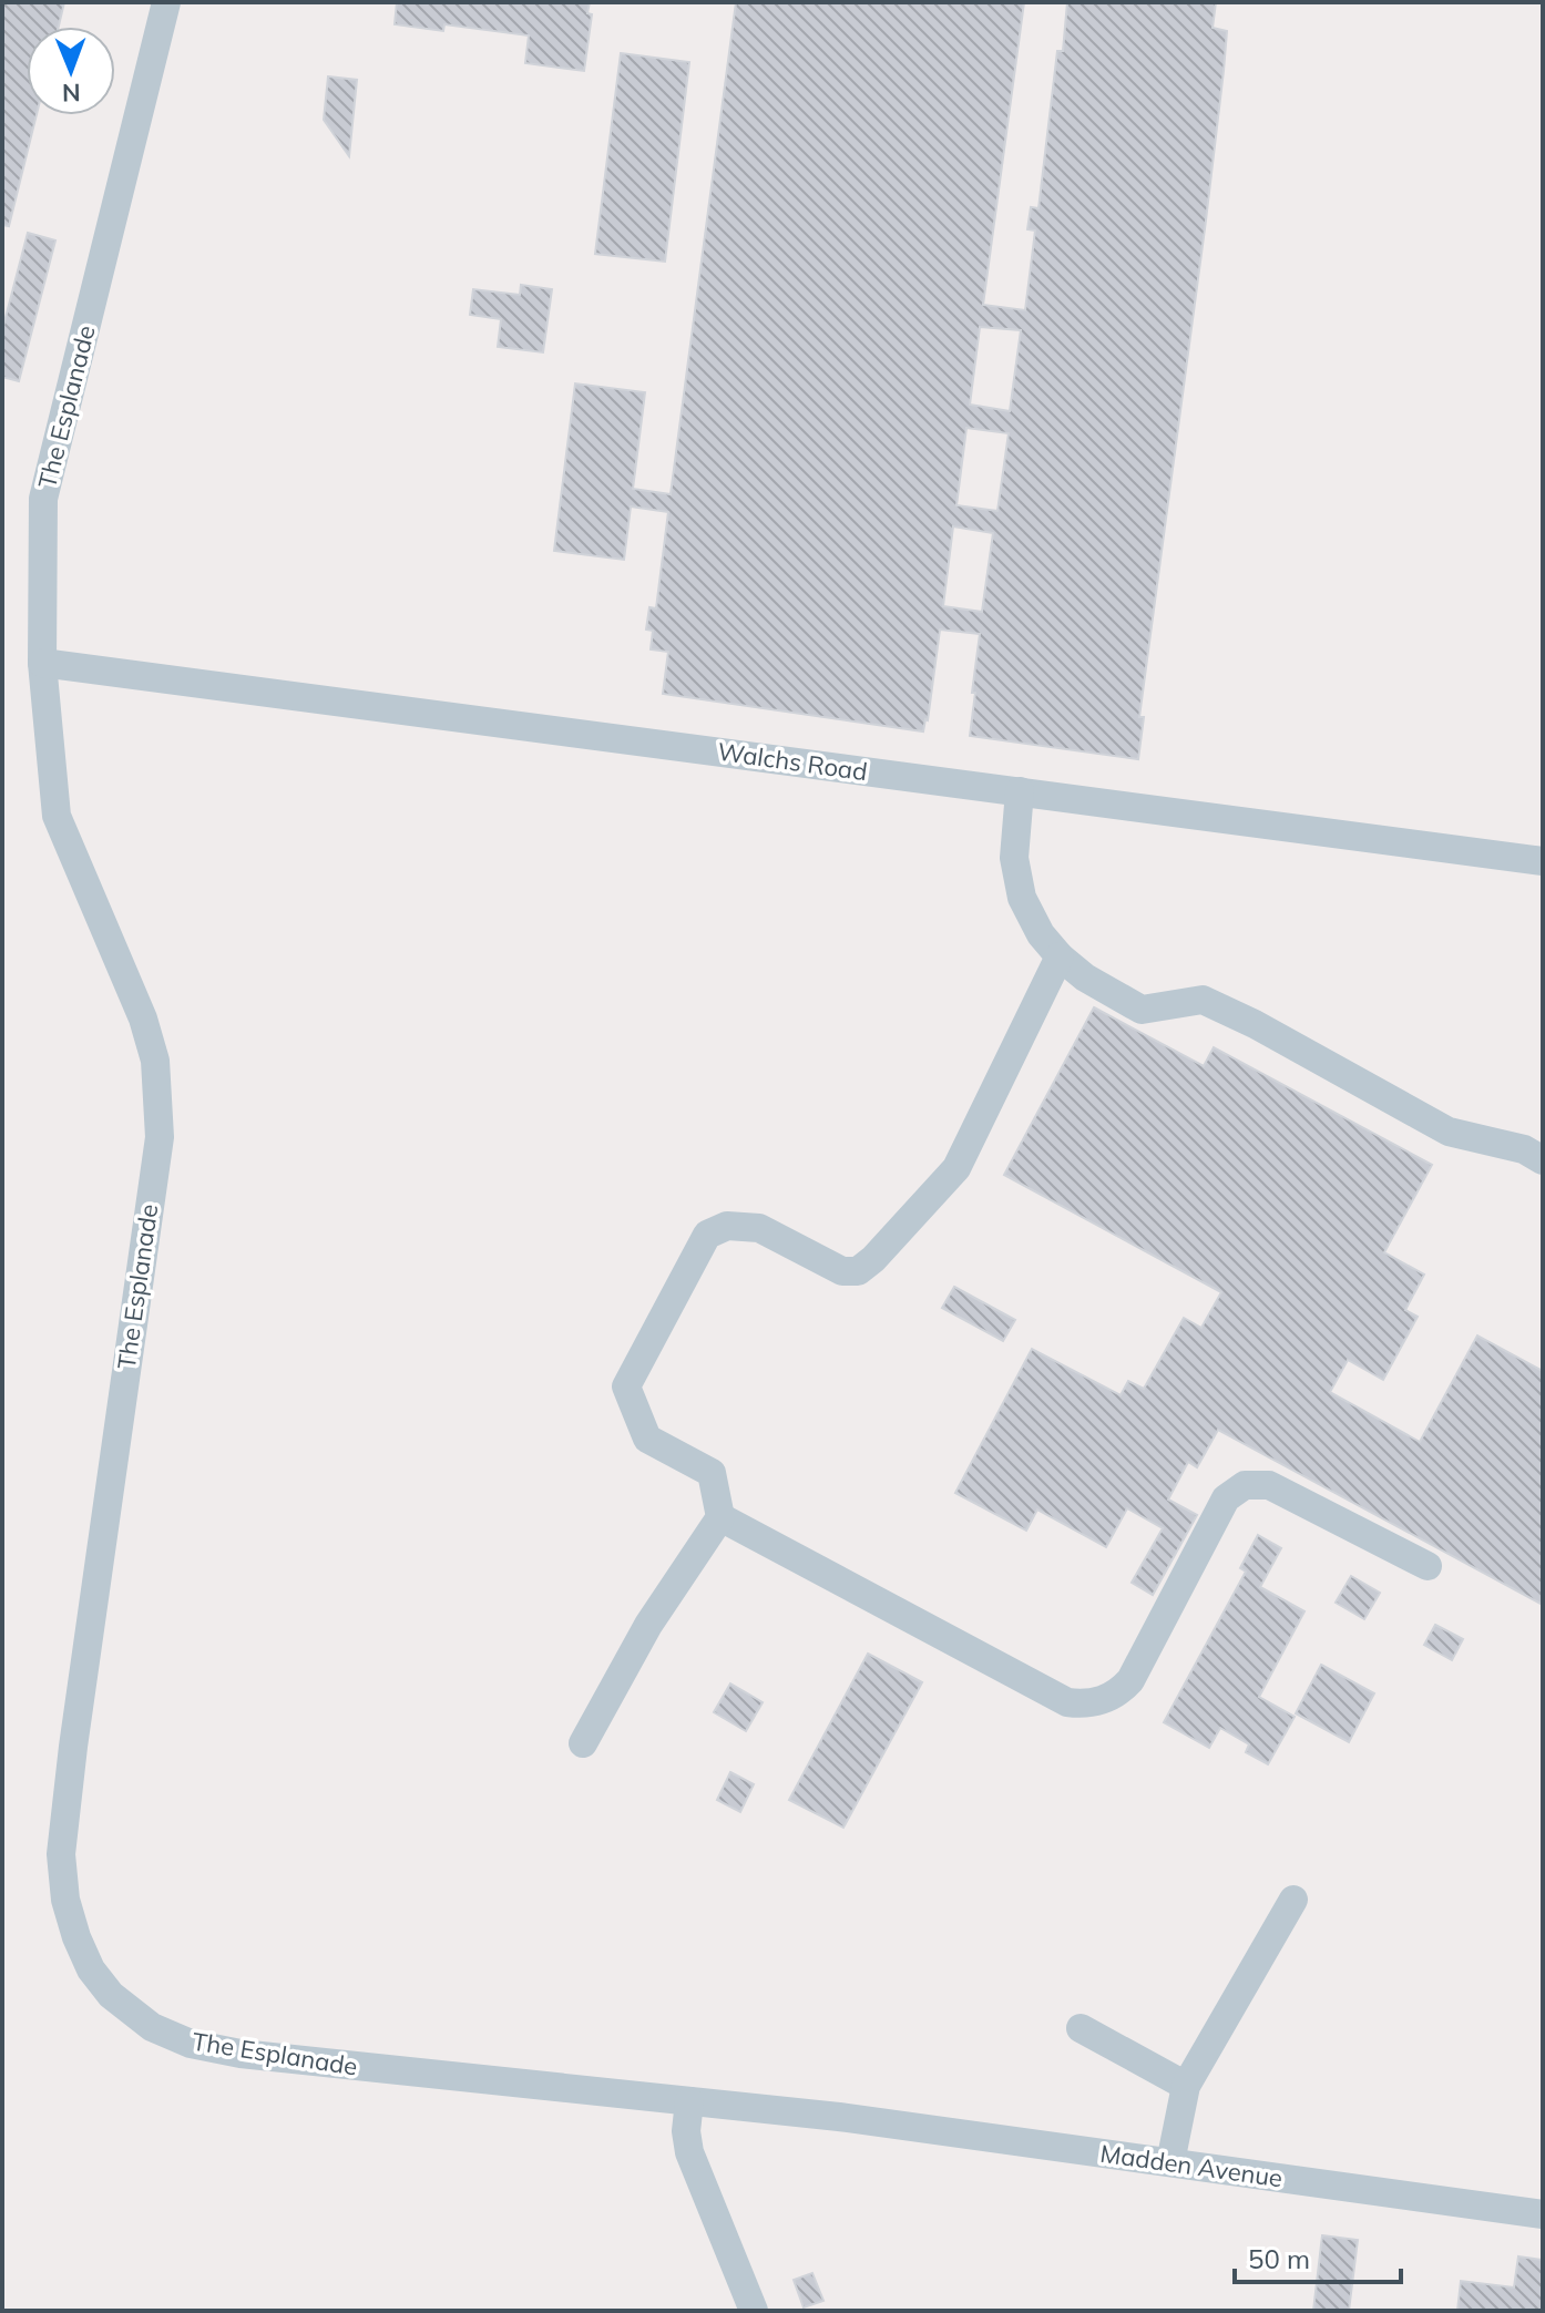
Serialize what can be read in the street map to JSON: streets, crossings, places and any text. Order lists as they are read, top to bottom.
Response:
{
  "streets": {
    "street": ["The Esplanade", "Walchs Road", "Madden Avenue"]
  },
  "crossings": [
    ["The Esplanade", "Walchs Road"],
    ["The Esplanade", "Madden Avenue"]
  ],
  "scale_bar": "50 m",
  "north": "bottom"
}
